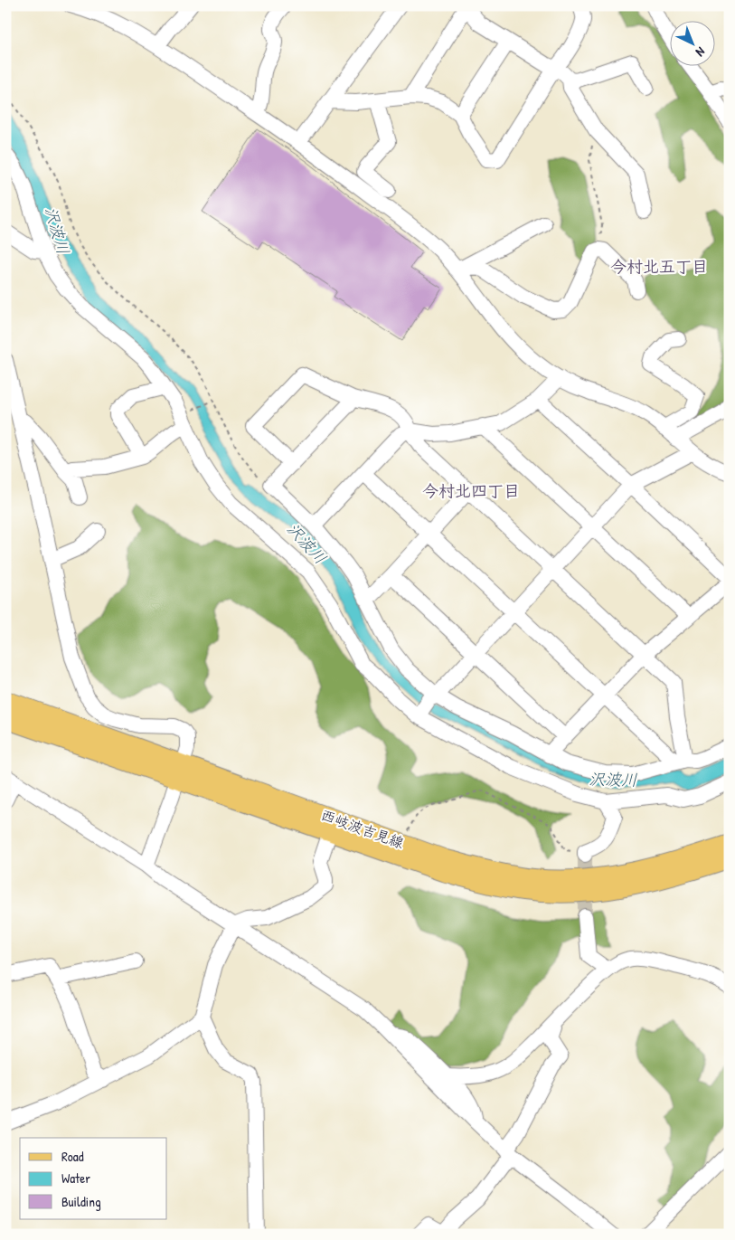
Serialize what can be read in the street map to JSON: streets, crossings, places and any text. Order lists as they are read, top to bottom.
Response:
{
  "streets": {
    "main road": ["西岐波吉見線"]
  },
  "districts": ["今村北五丁目", "今村北四丁目"],
  "water": ["沢波川"],
  "legend": ["Road", "Water", "Building"],
  "north": "bottom right"
}
